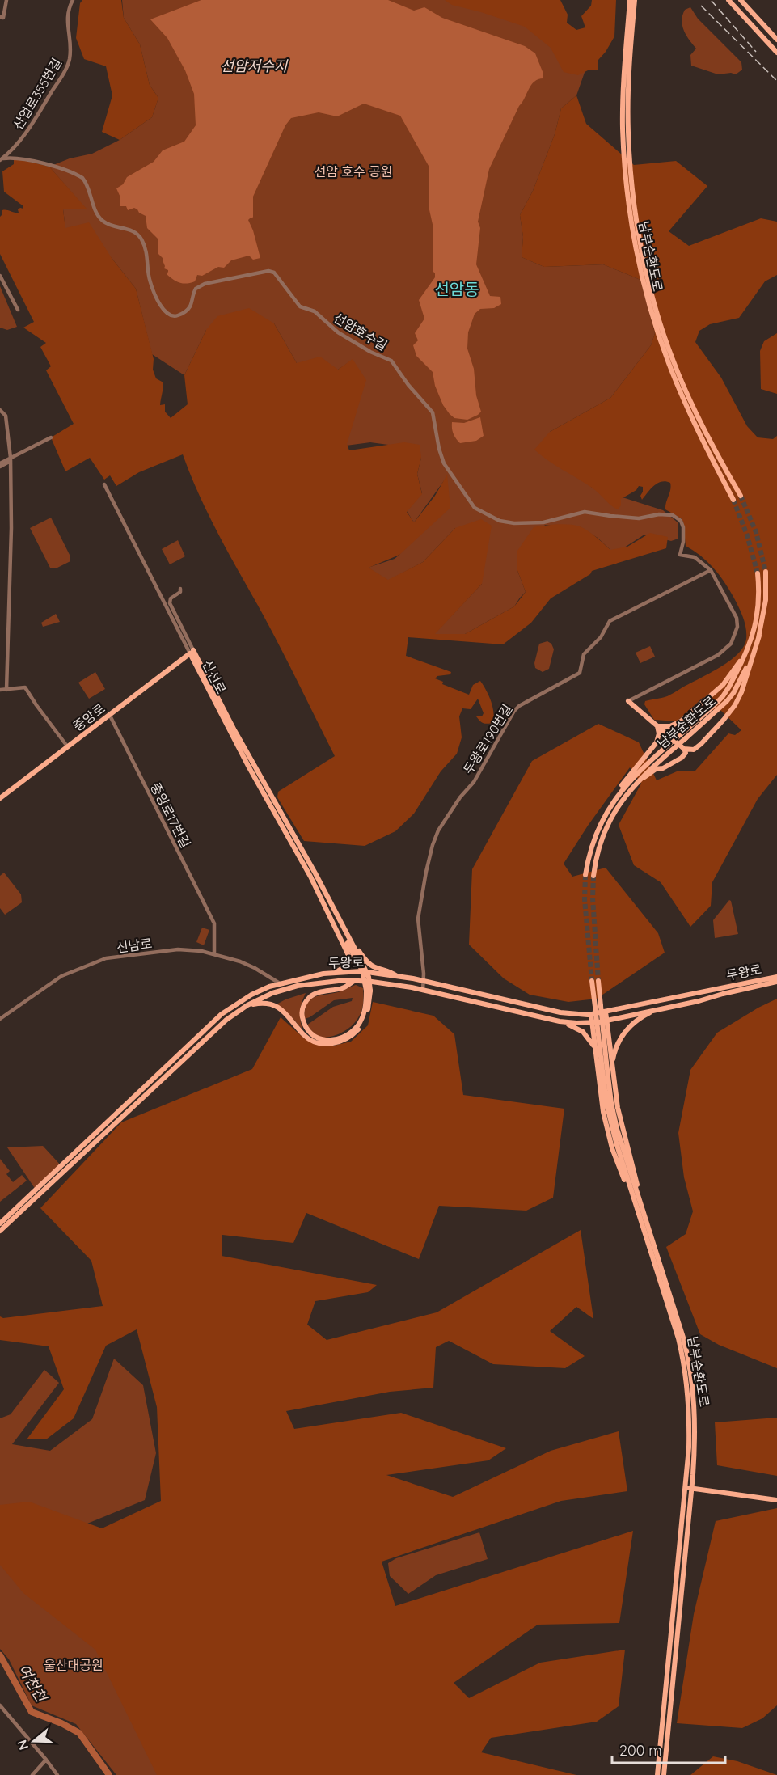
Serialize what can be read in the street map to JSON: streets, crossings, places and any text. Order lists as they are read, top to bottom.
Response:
{
  "streets": {
    "main road": [
      "남부순환도로",
      "신선로",
      "중앙로",
      "두왕로"
    ],
    "street": [
      "산업로355번길",
      "선암호수길",
      "두왕로190번길",
      "중앙로17번길",
      "신남로"
    ]
  },
  "crossings": [
    ["산업로355번길", "선암호수길"],
    ["선암호수길", "두왕로190번길"],
    ["신선로", "중앙로"],
    ["중앙로", "중앙로17번길"],
    ["두왕로190번길", "두왕로"],
    ["중앙로17번길", "신남로"],
    ["신남로", "두왕로"]
  ],
  "districts": ["선암동"],
  "water": ["선암저수지", "여천천"],
  "parks": ["선암 호수 공원", "울산대공원"],
  "scale_bar": "200 m",
  "north": "left"
}
